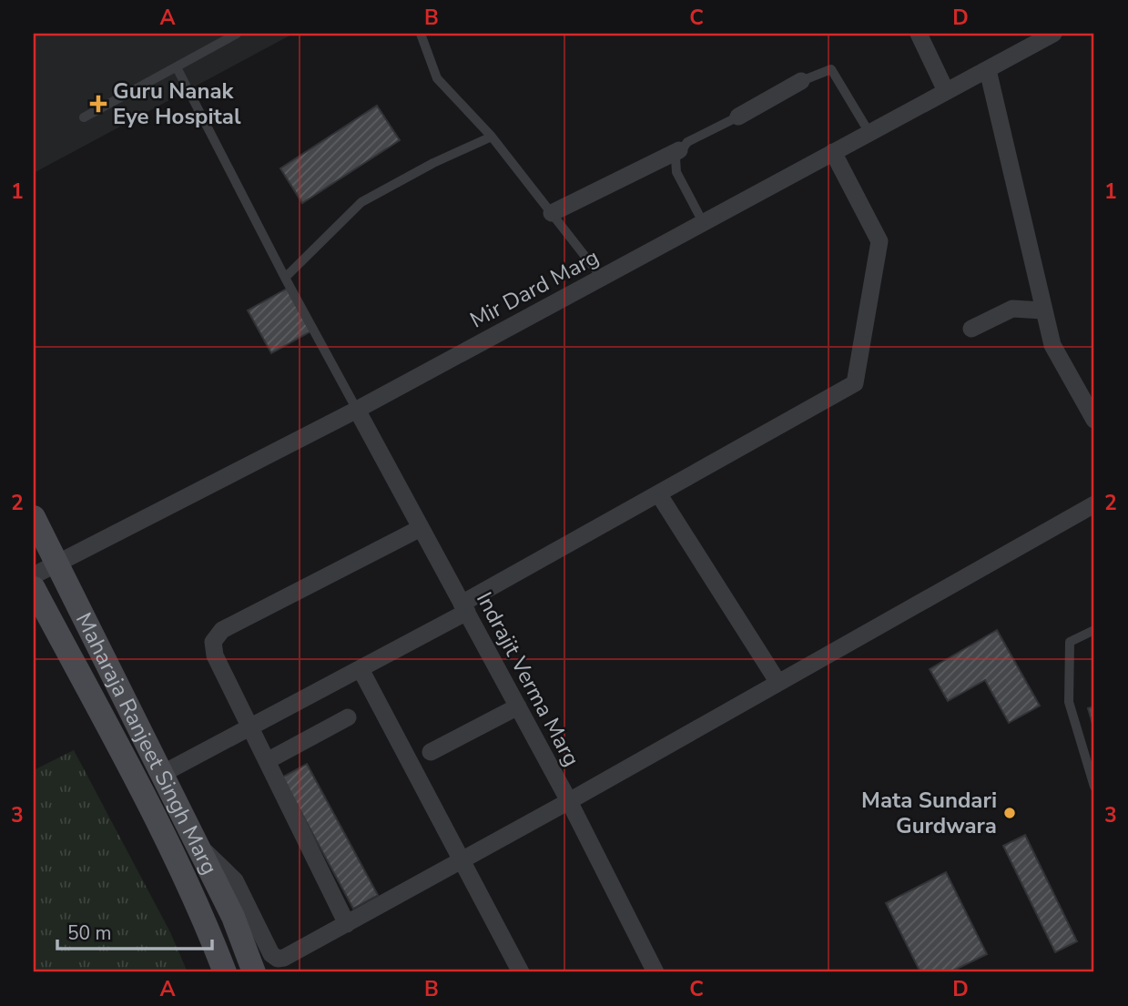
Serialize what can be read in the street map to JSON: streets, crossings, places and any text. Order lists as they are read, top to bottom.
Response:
{
  "streets": {
    "main road": ["Maharaja Ranjeet Singh Marg"],
    "street": ["Mir Dard Marg", "Indrajit Verma Marg"]
  },
  "crossings": [
    ["Mir Dard Marg", "Indrajit Verma Marg"],
    ["Mir Dard Marg", "Maharaja Ranjeet Singh Marg"]
  ],
  "places": {
    "health": ["Guru Nanak Eye Hospital"],
    "other": ["Mata Sundari Gurdwara"]
  },
  "scale_bar": "50 m",
  "grid": {
    "columns": [
      "A",
      "B",
      "C",
      "D"
    ],
    "rows": ["1", "2", "3"]
  }
}
